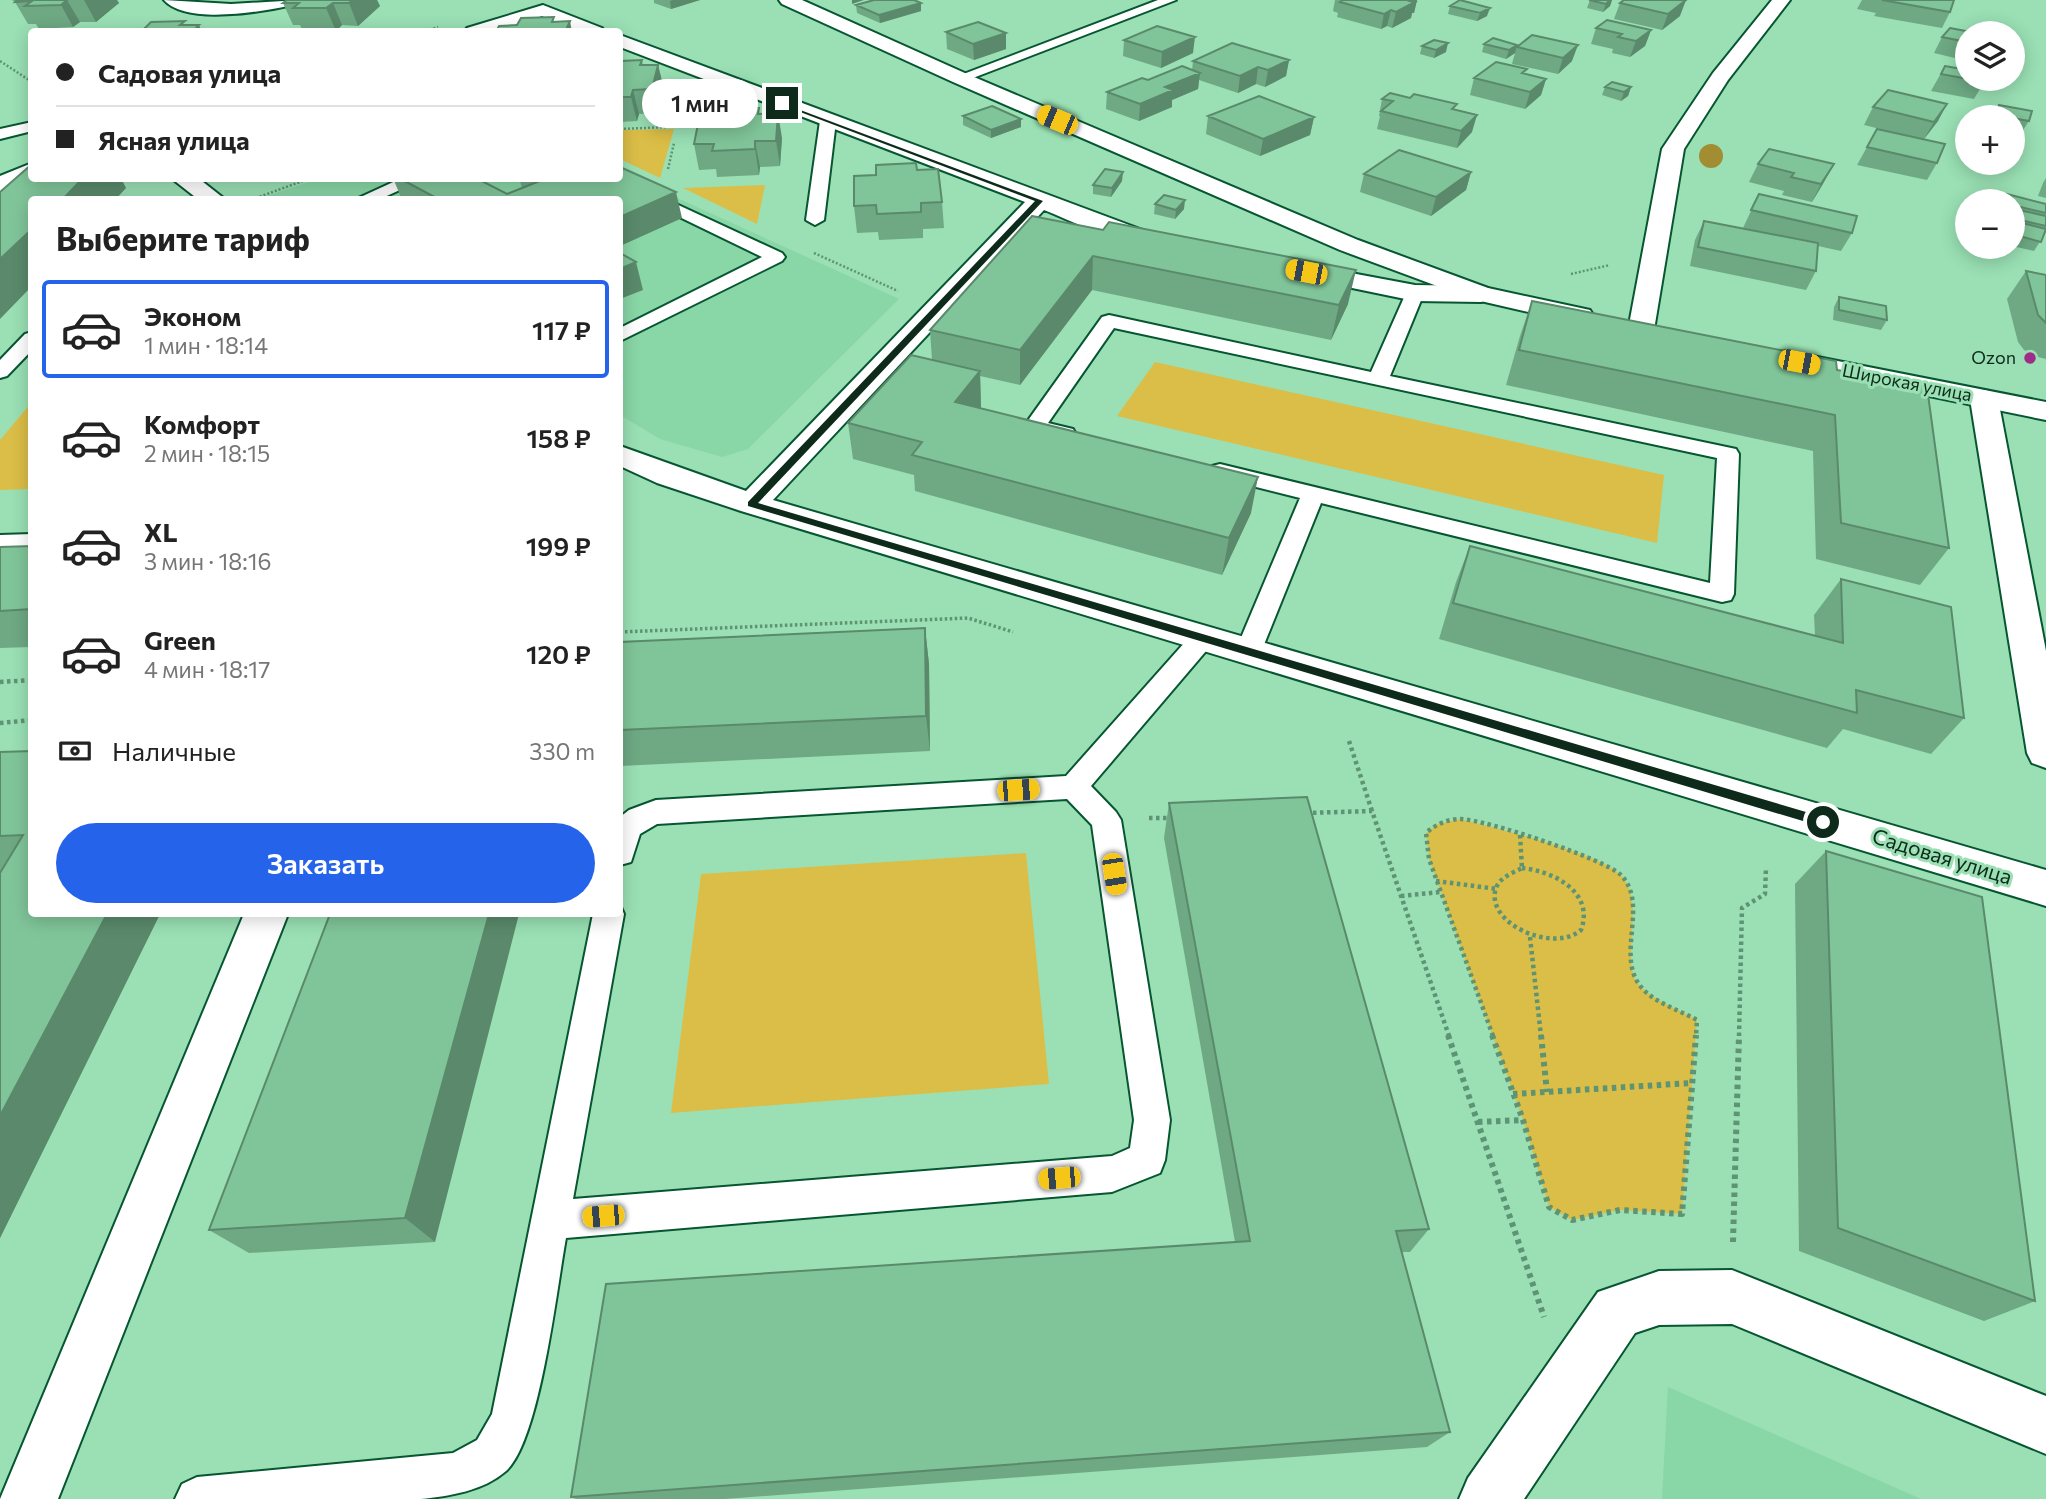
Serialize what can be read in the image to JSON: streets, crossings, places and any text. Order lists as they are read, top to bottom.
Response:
{
  "streets": {
    "street": ["Широкая улица", "Садовая улица"]
  },
  "places": ["Ozon"],
  "page": {
    "map_buttons": ["+", "−"],
    "banner": ["Садовая улица", "Ясная улица"],
    "bubble": "1 мин",
    "heading": "Выберите тариф",
    "list": [
      {
        "name": "Эконом",
        "note": "1 мин · 18:14",
        "value": "117 ₽"
      },
      {
        "name": "Комфорт",
        "note": "2 мин · 18:15",
        "value": "158 ₽"
      },
      {
        "name": "XL",
        "note": "3 мин · 18:16",
        "value": "199 ₽"
      },
      {
        "name": "Green",
        "note": "4 мин · 18:17",
        "value": "120 ₽"
      }
    ],
    "pay": ["Наличные", "330 m"],
    "buttons": "Заказать"
  }
}
